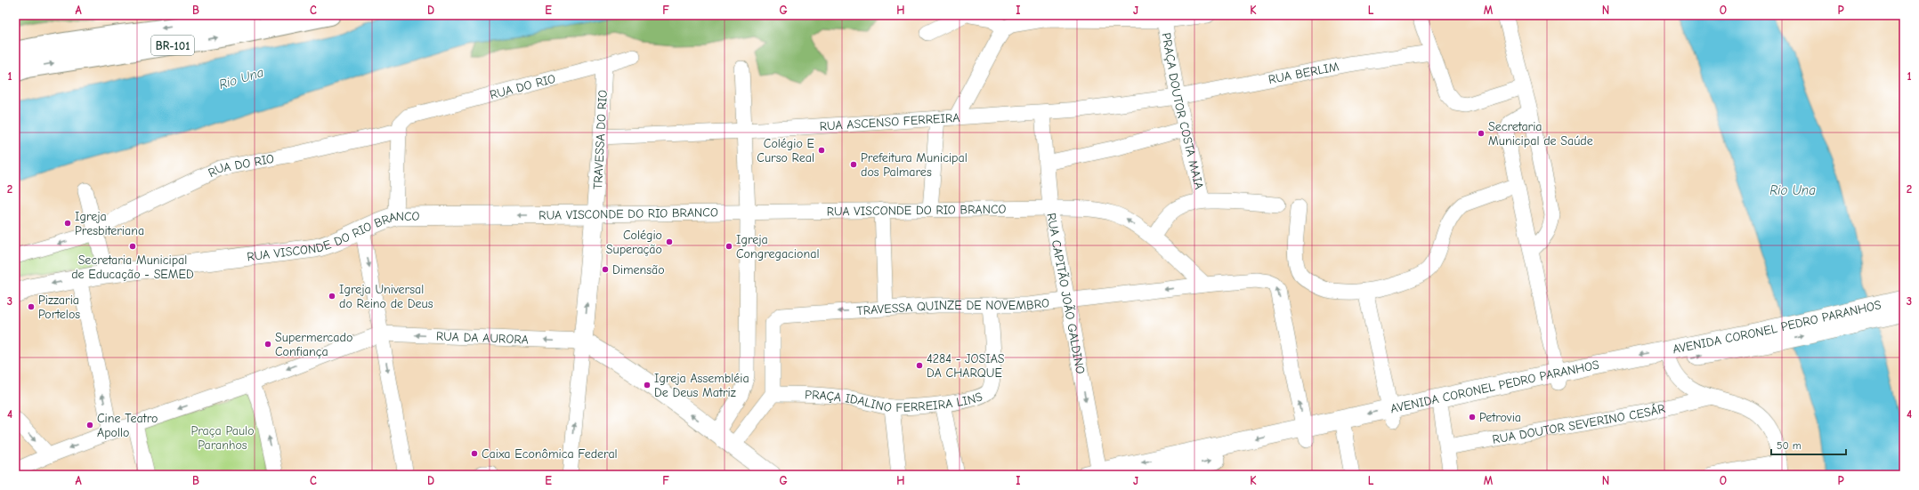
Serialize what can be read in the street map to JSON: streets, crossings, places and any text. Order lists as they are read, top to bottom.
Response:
{
  "streets": {
    "highway": ["BR-101"],
    "main road": ["RUA VISCONDE DO RIO BRANCO", "AVENIDA CORONEL PEDRO PARANHOS"],
    "street": [
      "RUA BERLIM",
      "RUA DO RIO",
      "PRAÇA DOUTOR COSTA MAIA",
      "RUA ASCENSO FERREIRA",
      "TRAVESSA DO RIO",
      "RUA CAPITÃO JOÃO GALDINO",
      "TRAVESSA QUINZE DE NOVEMBRO",
      "RUA DA AURORA",
      "PRAÇA IDALINO FERREIRA LINS",
      "RUA DOUTOR SEVERINO CESÁR"
    ]
  },
  "crossings": [
    ["RUA BERLIM", "PRAÇA DOUTOR COSTA MAIA"],
    ["RUA BERLIM", "RUA ASCENSO FERREIRA"],
    ["RUA DO RIO", "TRAVESSA DO RIO"],
    ["PRAÇA DOUTOR COSTA MAIA", "RUA ASCENSO FERREIRA"],
    ["RUA ASCENSO FERREIRA", "TRAVESSA DO RIO"],
    ["RUA ASCENSO FERREIRA", "RUA CAPITÃO JOÃO GALDINO"],
    ["TRAVESSA DO RIO", "RUA VISCONDE DO RIO BRANCO"],
    ["RUA VISCONDE DO RIO BRANCO", "RUA CAPITÃO JOÃO GALDINO"],
    ["RUA VISCONDE DO RIO BRANCO", "TRAVESSA QUINZE DE NOVEMBRO"],
    ["RUA CAPITÃO JOÃO GALDINO", "TRAVESSA QUINZE DE NOVEMBRO"],
    ["RUA CAPITÃO JOÃO GALDINO", "AVENIDA CORONEL PEDRO PARANHOS"],
    ["TRAVESSA QUINZE DE NOVEMBRO", "AVENIDA CORONEL PEDRO PARANHOS"],
    ["TRAVESSA QUINZE DE NOVEMBRO", "PRAÇA IDALINO FERREIRA LINS"]
  ],
  "one_way": ["RUA CAPITÃO JOÃO GALDINO", "RUA DA AURORA"],
  "water": ["Rio Una"],
  "parks": ["Praça Paulo Paranhos"],
  "places": [
    "Secretaria Municipal de Saúde",
    "Colégio E Curso Real",
    "Prefeitura Municipal dos Palmares",
    "Igreja Presbiteriana",
    "Colégio Superação",
    "Secretaria Municipal de Educação - SEMED",
    "Igreja Congregacional",
    "Dimensão",
    "Igreja Universal do Reino de Deus",
    "Pizzaria Portelos",
    "Supermercado Confiança",
    "4284 - JOSIAS DA CHARQUE",
    "Igreja Assembléia De Deus Matriz",
    "Petrovia",
    "Cine Teatro Apollo",
    "Caixa Econômica Federal"
  ],
  "scale_bar": "50 m",
  "grid": {
    "columns": [
      "A",
      "B",
      "C",
      "D",
      "E",
      "F",
      "G",
      "H",
      "I",
      "J",
      "K",
      "L",
      "M",
      "N",
      "O",
      "P"
    ],
    "rows": [
      "1",
      "2",
      "3",
      "4"
    ]
  }
}
